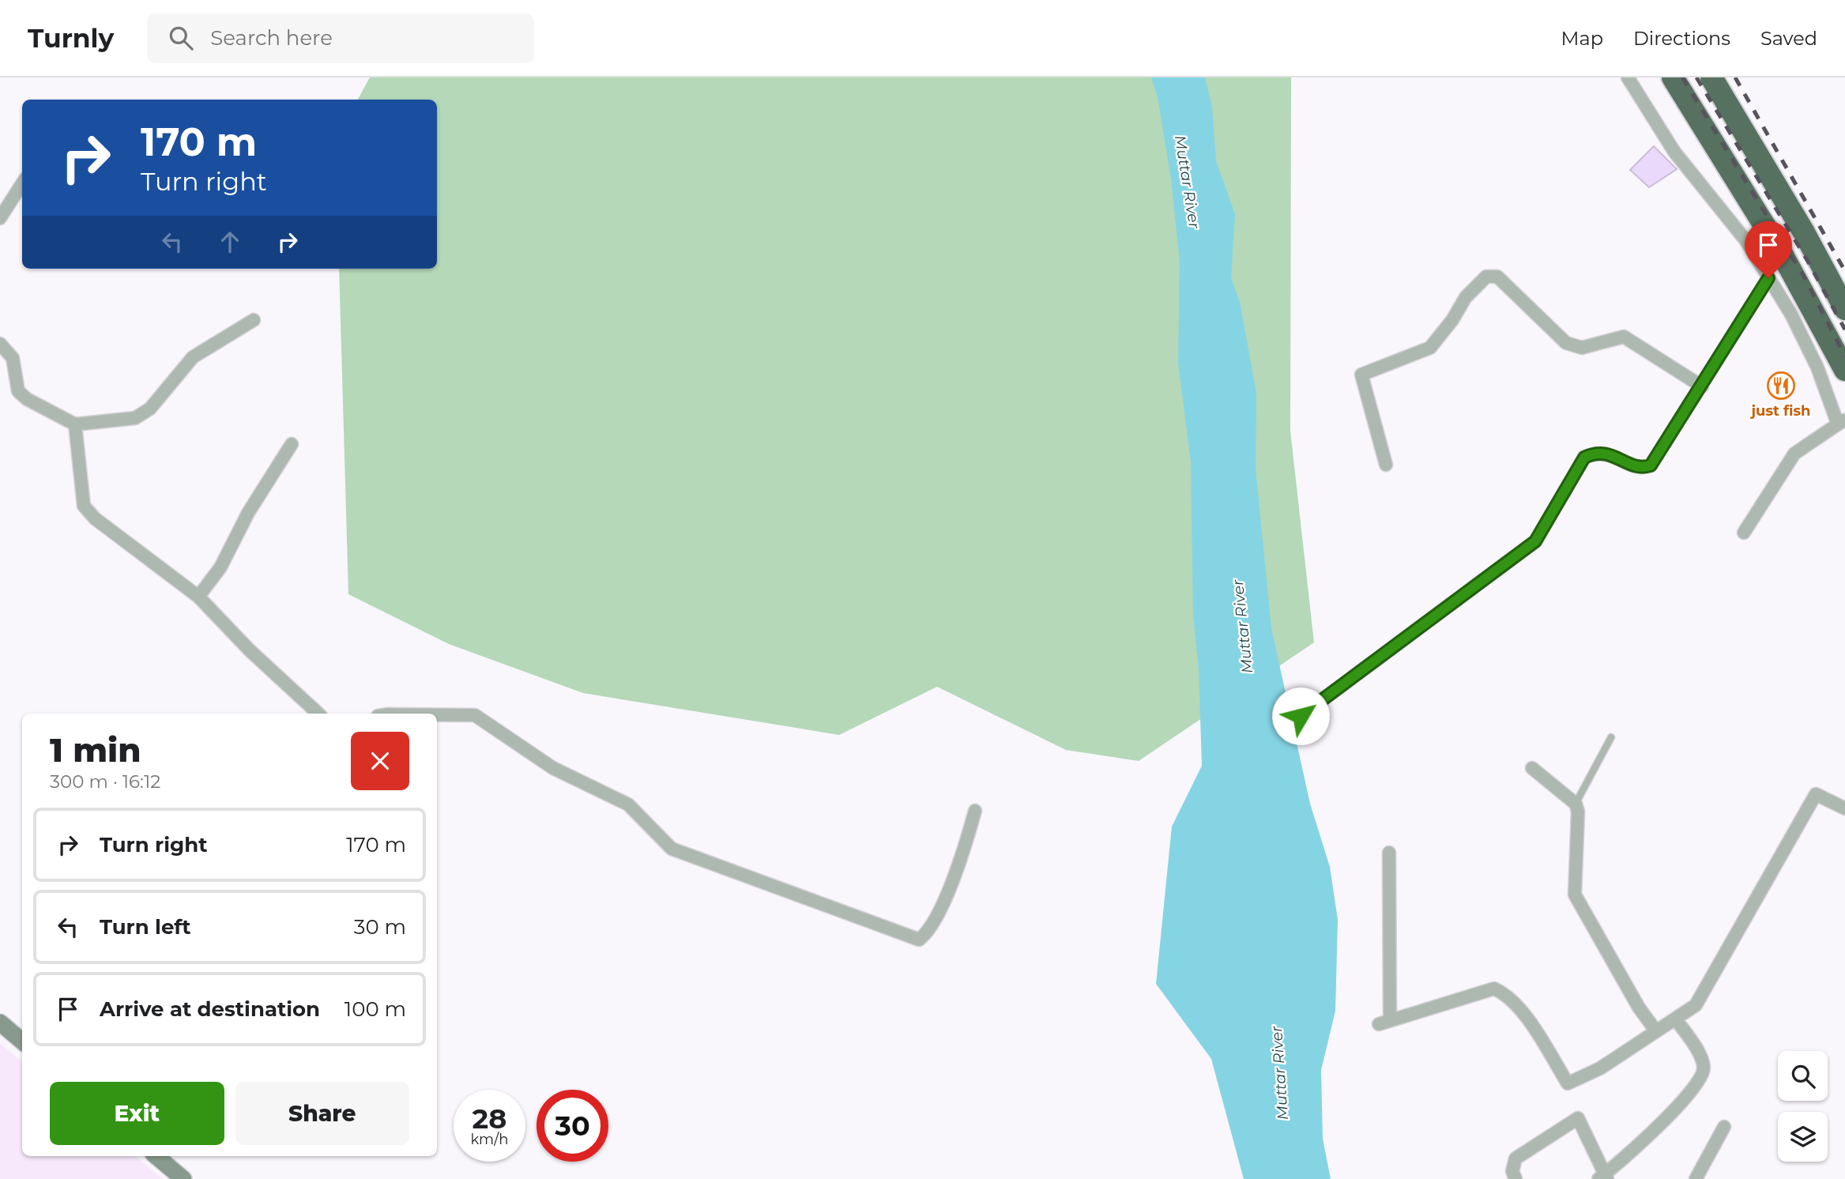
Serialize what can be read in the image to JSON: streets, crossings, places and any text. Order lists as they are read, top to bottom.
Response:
{
  "water": ["Muttar River"],
  "places": {
    "restaurant": ["just fish"]
  },
  "page": {
    "header": "Turnly",
    "search": "Search here",
    "nav": ["Map", "Directions", "Saved"],
    "turn": ["170 m", "Turn right"],
    "heading": ["1 min", "300 m · 16:12"],
    "list": [
      {
        "name": "Turn right",
        "value": "170 m"
      },
      {
        "name": "Turn left",
        "value": "30 m"
      },
      {
        "name": "Arrive at destination",
        "value": "100 m"
      }
    ],
    "buttons": ["Exit", "Share"],
    "speed": "28 km/h",
    "limit": "30"
  }
}
